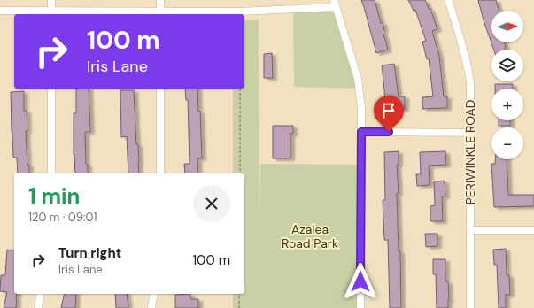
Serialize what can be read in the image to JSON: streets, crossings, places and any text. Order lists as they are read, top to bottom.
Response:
{
  "streets": {
    "street": ["PERIWINKLE ROAD"]
  },
  "parks": ["Azalea Road Park"],
  "north": "right",
  "page": {
    "map_buttons": ["+", "−"],
    "turn": ["100 m", "Iris Lane"],
    "heading": ["1 min", "120 m · 09:01"],
    "list": [
      {
        "name": "Turn right",
        "note": "Iris Lane",
        "value": "100 m"
      }
    ]
  }
}
